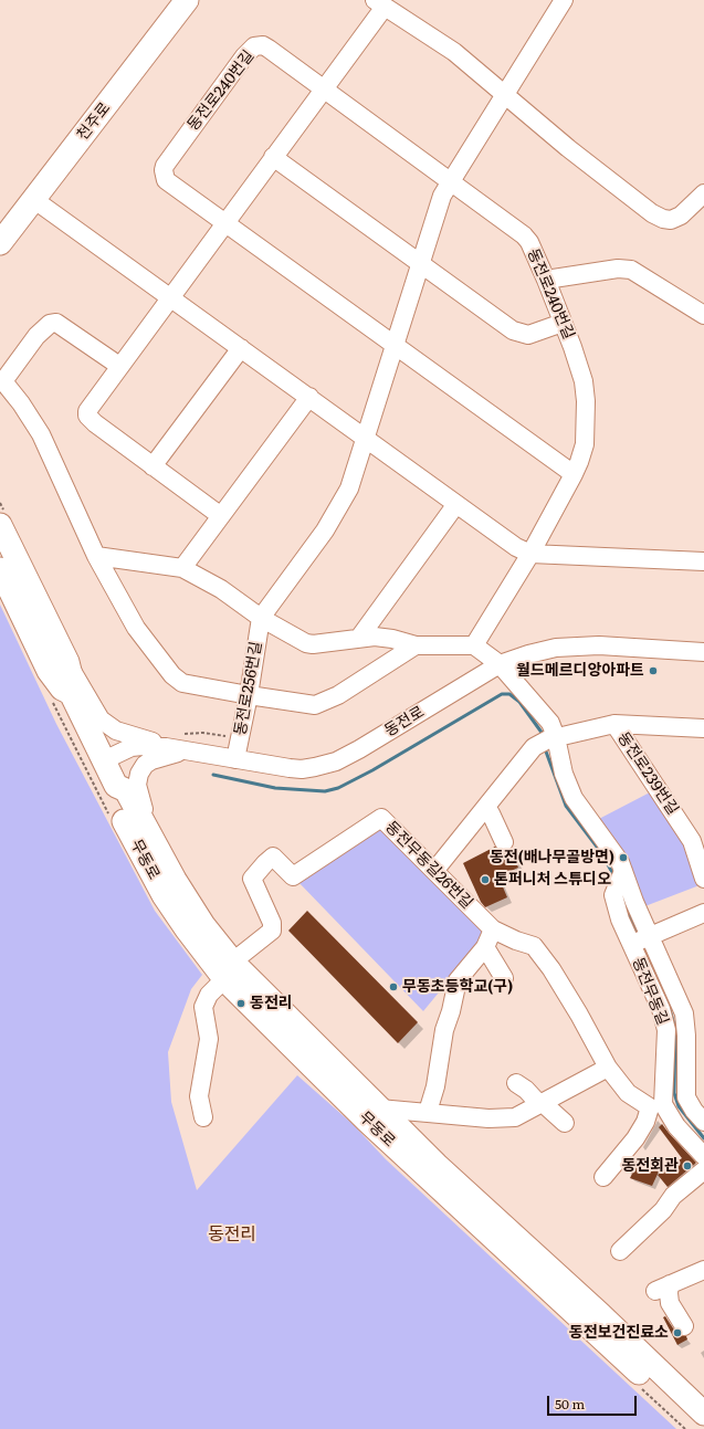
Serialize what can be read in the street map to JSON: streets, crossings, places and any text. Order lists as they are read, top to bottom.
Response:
{
  "streets": {
    "main road": ["천주로", "무동로"],
    "street": [
      "동전로240번길",
      "동전로256번길",
      "동전로",
      "동전로239번길",
      "동전무동길26번길",
      "동전무동길"
    ]
  },
  "crossings": [
    ["동전로256번길", "동전로"],
    ["동전로", "무동로"],
    ["동전무동길26번길", "동전무동길"]
  ],
  "districts": ["동전리"],
  "places": [
    "월드메르디앙아파트",
    "동전(배나무골방면)",
    "톤퍼니처 스튜디오",
    "무동초등학교(구)",
    "동전리",
    "동전회관",
    "동전보건진료소"
  ],
  "scale_bar": "50 m"
}
